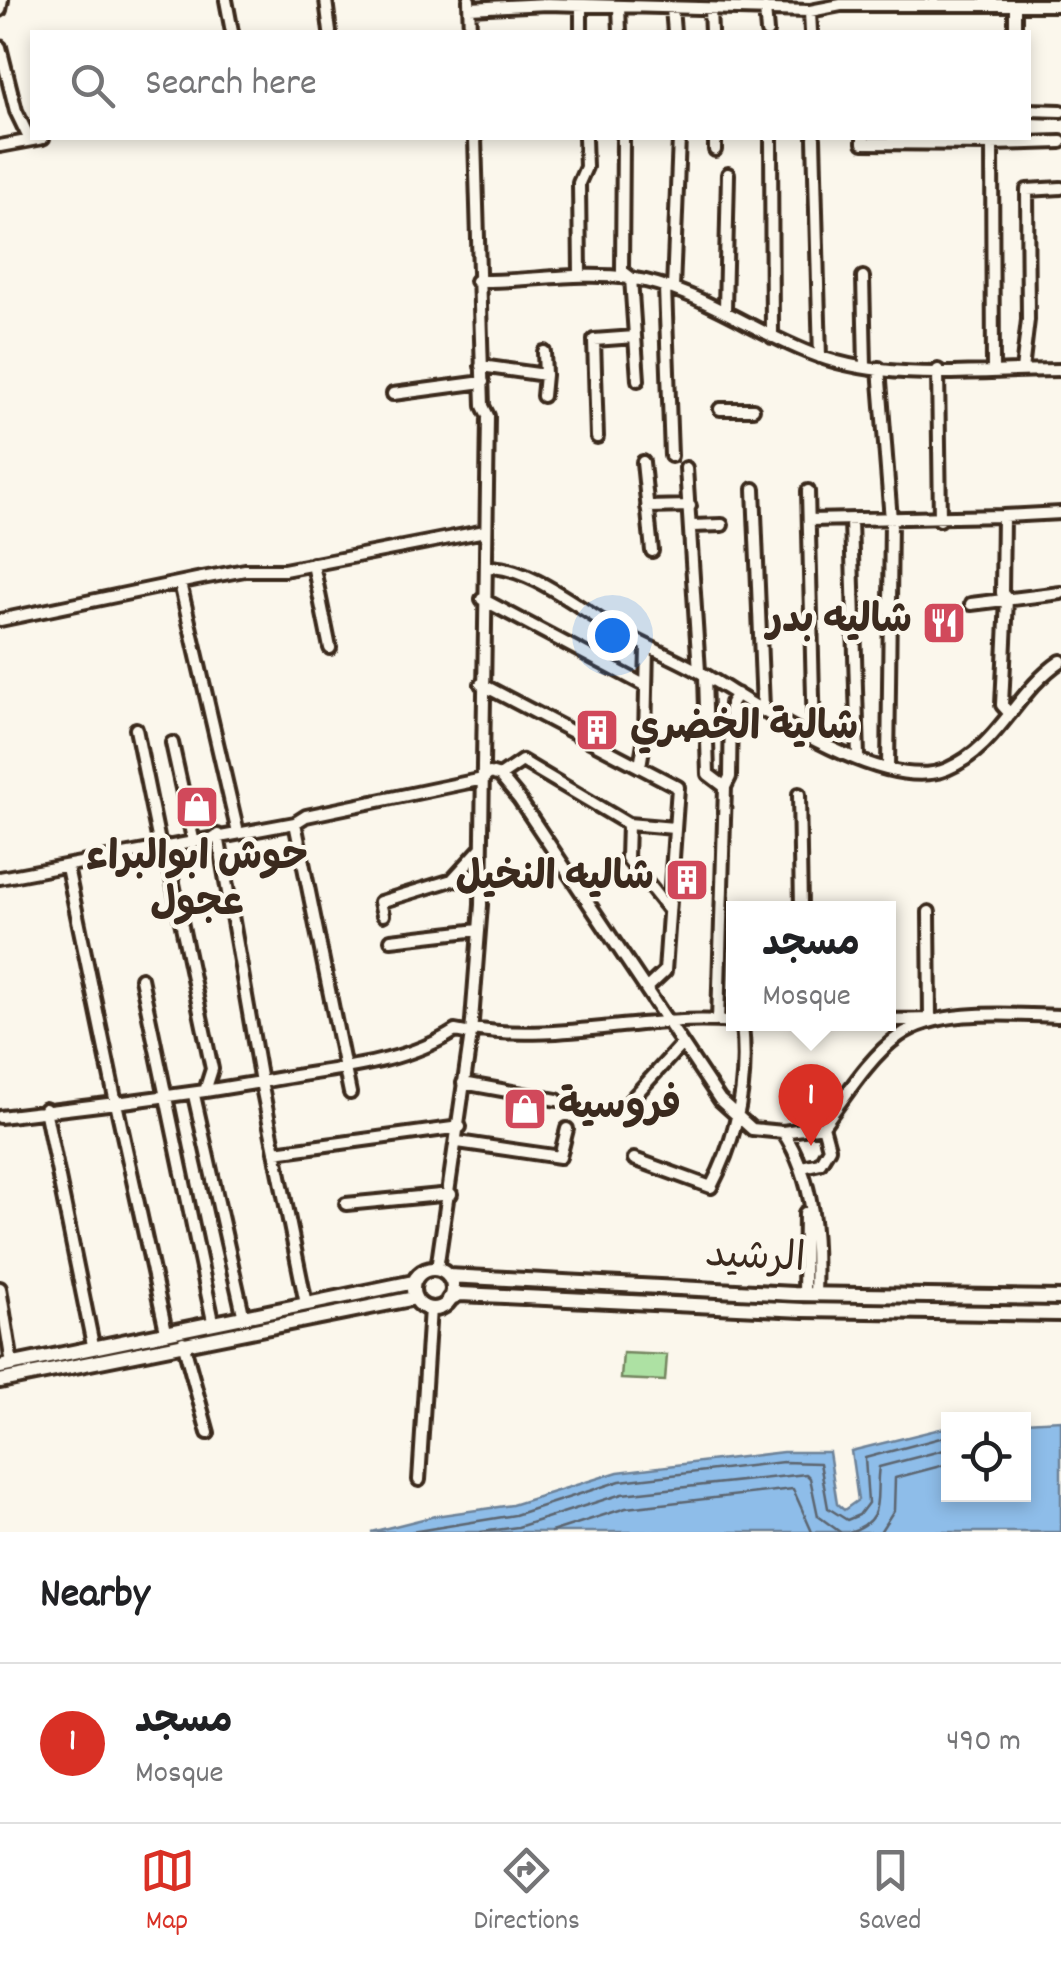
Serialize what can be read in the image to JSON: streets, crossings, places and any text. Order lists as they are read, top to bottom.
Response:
{
  "streets": {
    "main road": ["الرشيد"]
  },
  "places": {
    "restaurant": ["شاليه بدر"],
    "building": ["شالية الخضري", "شاليه النخيل"],
    "shop": ["حوش ابوالبراء عجول", "فروسية"]
  },
  "page": {
    "search": "Search here",
    "popup": ["مسجد", "Mosque"],
    "pins": "1",
    "heading": "Nearby",
    "list": [
      {
        "mark": "1",
        "name": "مسجد",
        "note": "Mosque",
        "value": "490 m"
      }
    ],
    "nav": ["Map", "Directions", "Saved"]
  }
}
